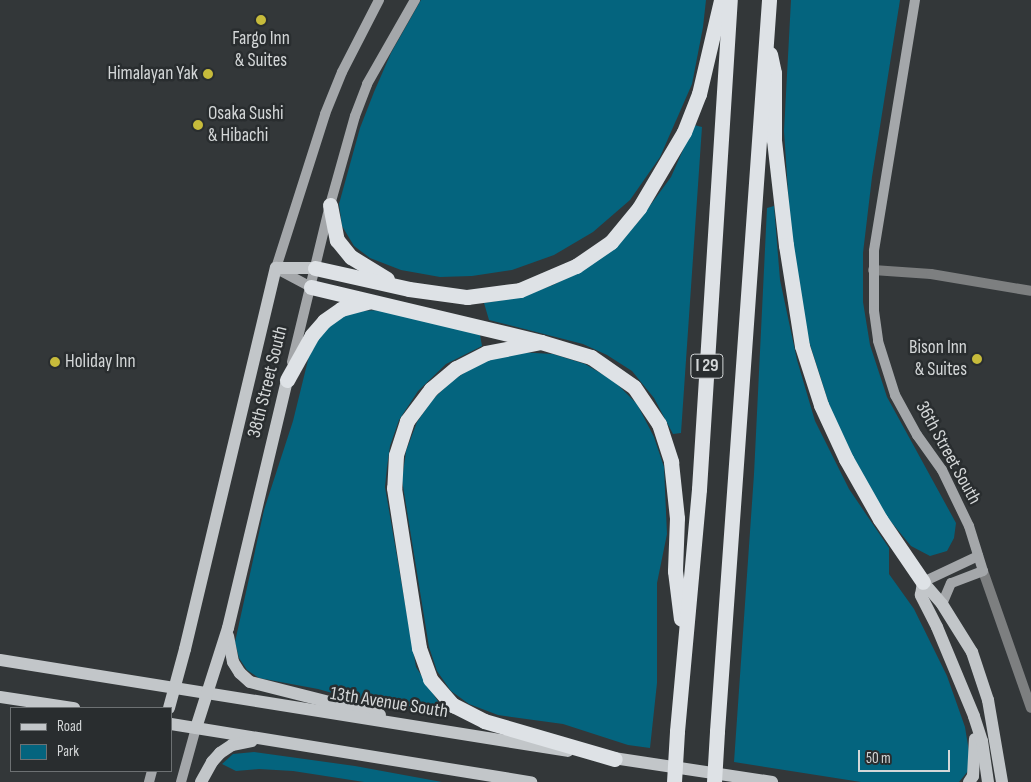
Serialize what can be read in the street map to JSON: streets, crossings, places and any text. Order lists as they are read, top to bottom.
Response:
{
  "streets": {
    "highway": ["I 29"],
    "main road": ["38th Street South", "13th Avenue South"],
    "street": ["36th Street South"]
  },
  "crossings": [
    ["38th Street South", "13th Avenue South"]
  ],
  "places": [
    "Fargo Inn & Suites",
    "Himalayan Yak",
    "Osaka Sushi & Hibachi",
    "Bison Inn & Suites",
    "Holiday Inn"
  ],
  "legend": ["Road", "Park"],
  "scale_bar": "50 m"
}
